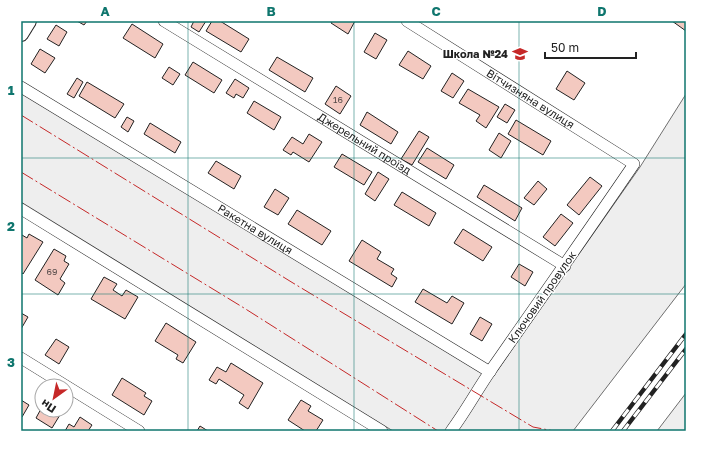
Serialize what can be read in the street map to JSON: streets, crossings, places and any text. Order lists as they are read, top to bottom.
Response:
{
  "streets": {
    "street": [
      "Вітчизняна вулиця",
      "Джерельний проїзд",
      "Ракетна вулиця",
      "Ключовий провулок"
    ]
  },
  "crossings": [
    ["Вітчизняна вулиця", "Ключовий провулок"],
    ["Джерельний проїзд", "Ключовий провулок"],
    ["Ракетна вулиця", "Ключовий провулок"]
  ],
  "places": {
    "school or university": ["Школа №24"]
  },
  "house_numbers": ["16", "69"],
  "scale_bar": "50 m",
  "north": "bottom left",
  "grid": {
    "columns": [
      "A",
      "B",
      "C",
      "D"
    ],
    "rows": ["1", "2", "3"]
  }
}
